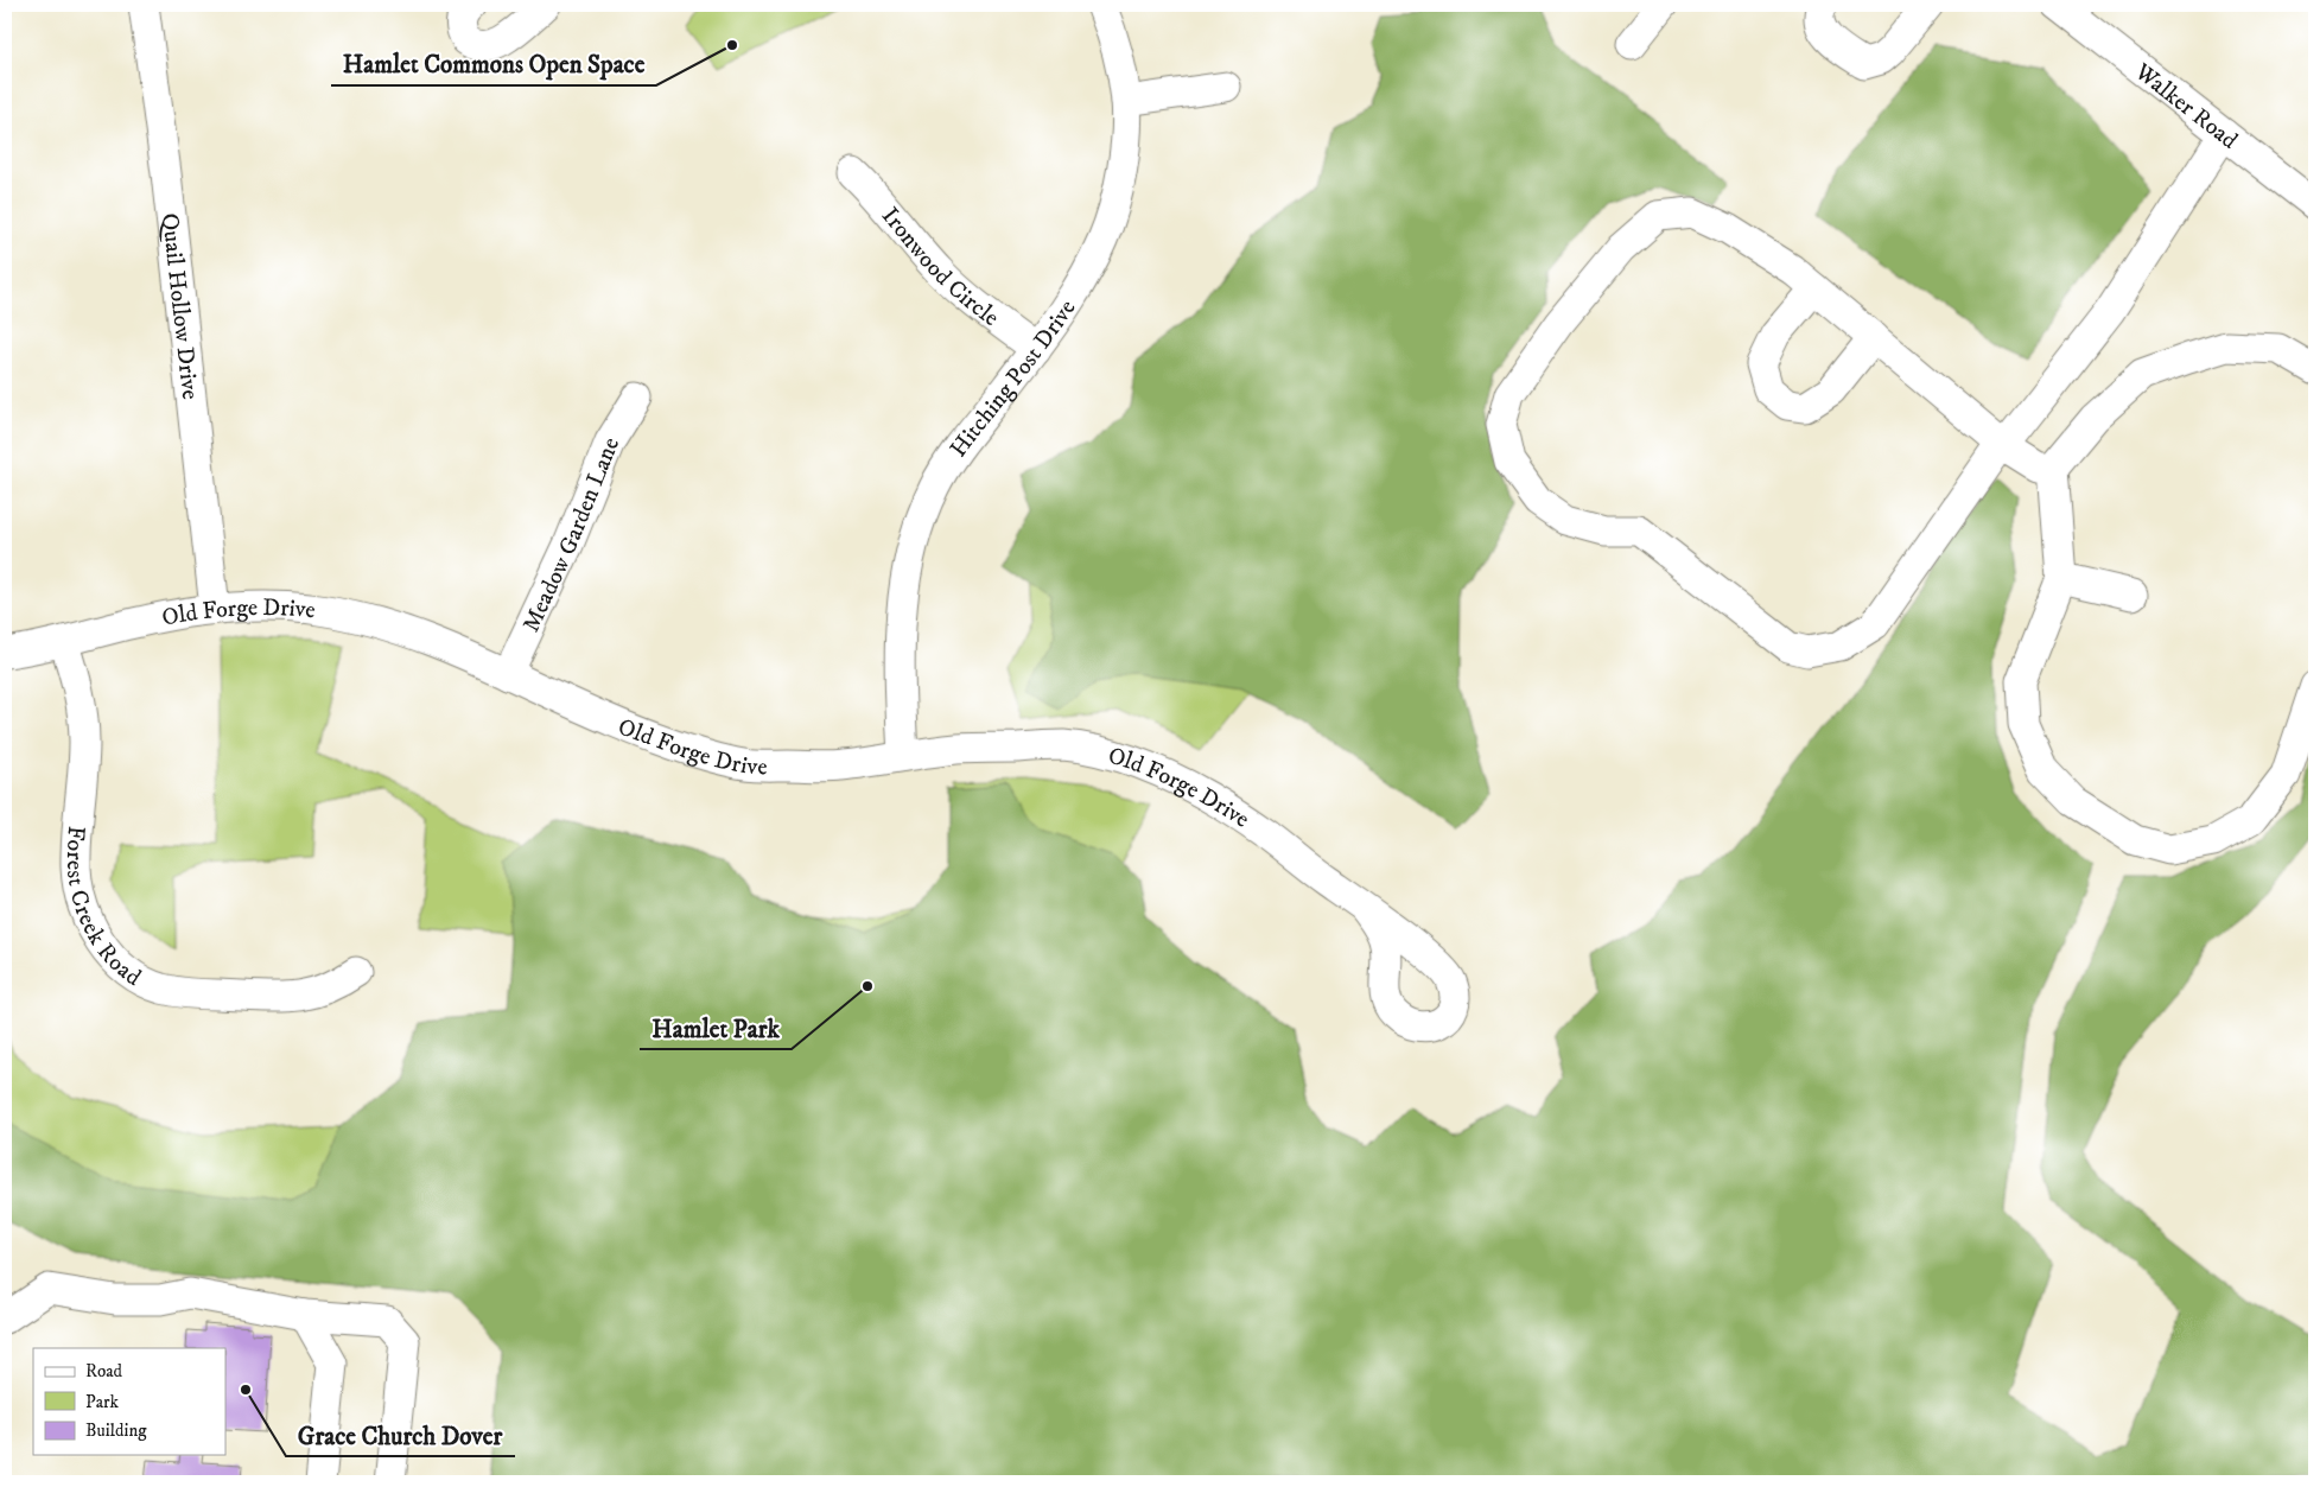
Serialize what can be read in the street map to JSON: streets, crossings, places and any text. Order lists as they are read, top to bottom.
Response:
{
  "streets": {
    "street": [
      "Walker Road",
      "Ironwood Circle",
      "Quail Hollow Drive",
      "Hitching Post Drive",
      "Meadow Garden Lane",
      "Old Forge Drive",
      "Forest Creek Road"
    ]
  },
  "crossings": [
    ["Ironwood Circle", "Hitching Post Drive"],
    ["Quail Hollow Drive", "Old Forge Drive"],
    ["Hitching Post Drive", "Old Forge Drive"],
    ["Meadow Garden Lane", "Old Forge Drive"],
    ["Old Forge Drive", "Forest Creek Road"]
  ],
  "places": ["Hamlet Commons Open Space", "Hamlet Park", "Grace Church Dover"],
  "legend": ["Road", "Park", "Building"]
}
